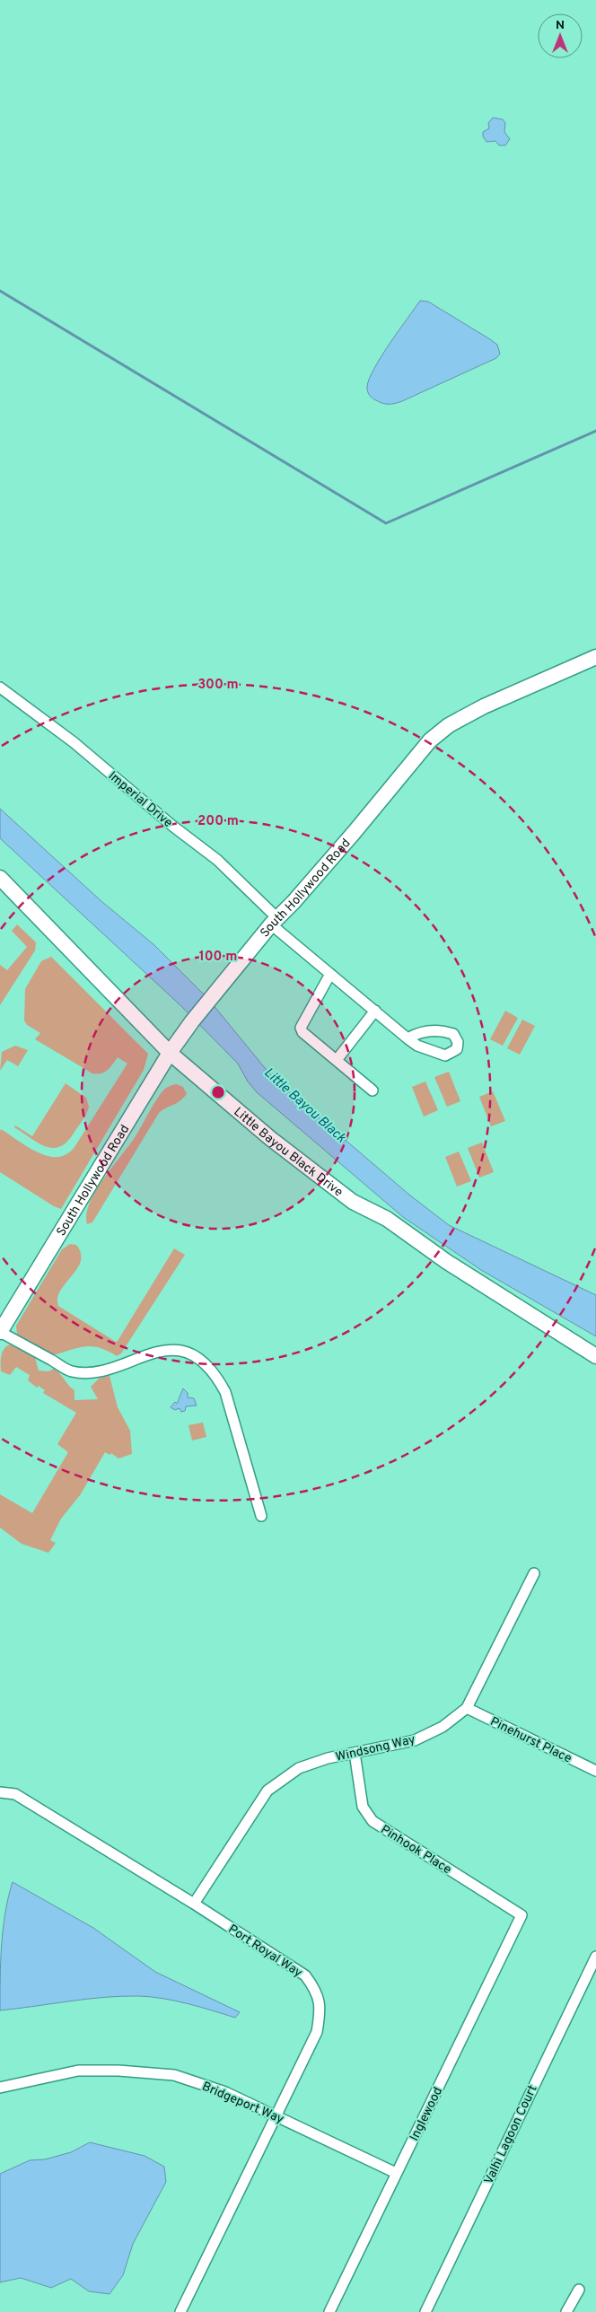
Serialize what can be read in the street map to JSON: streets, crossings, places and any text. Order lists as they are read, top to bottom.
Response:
{
  "streets": {
    "main road": ["South Hollywood Road", "Little Bayou Black Drive"],
    "street": [
      "Imperial Drive",
      "Pinehurst Place",
      "Windsong Way",
      "Pinhook Place",
      "Port Royal Way",
      "Bridgeport Way",
      "Inglewood",
      "Valhi Lagoon Court"
    ]
  },
  "crossings": [
    ["Imperial Drive", "South Hollywood Road"],
    ["South Hollywood Road", "Little Bayou Black Drive"],
    ["Pinehurst Place", "Windsong Way"],
    ["Windsong Way", "Pinhook Place"],
    ["Windsong Way", "Port Royal Way"],
    ["Pinhook Place", "Inglewood"],
    ["Port Royal Way", "Bridgeport Way"],
    ["Bridgeport Way", "Inglewood"]
  ],
  "water": ["Little Bayou Black"],
  "north": "top",
  "rings": ["300 m", "200 m", "100 m"]
}
